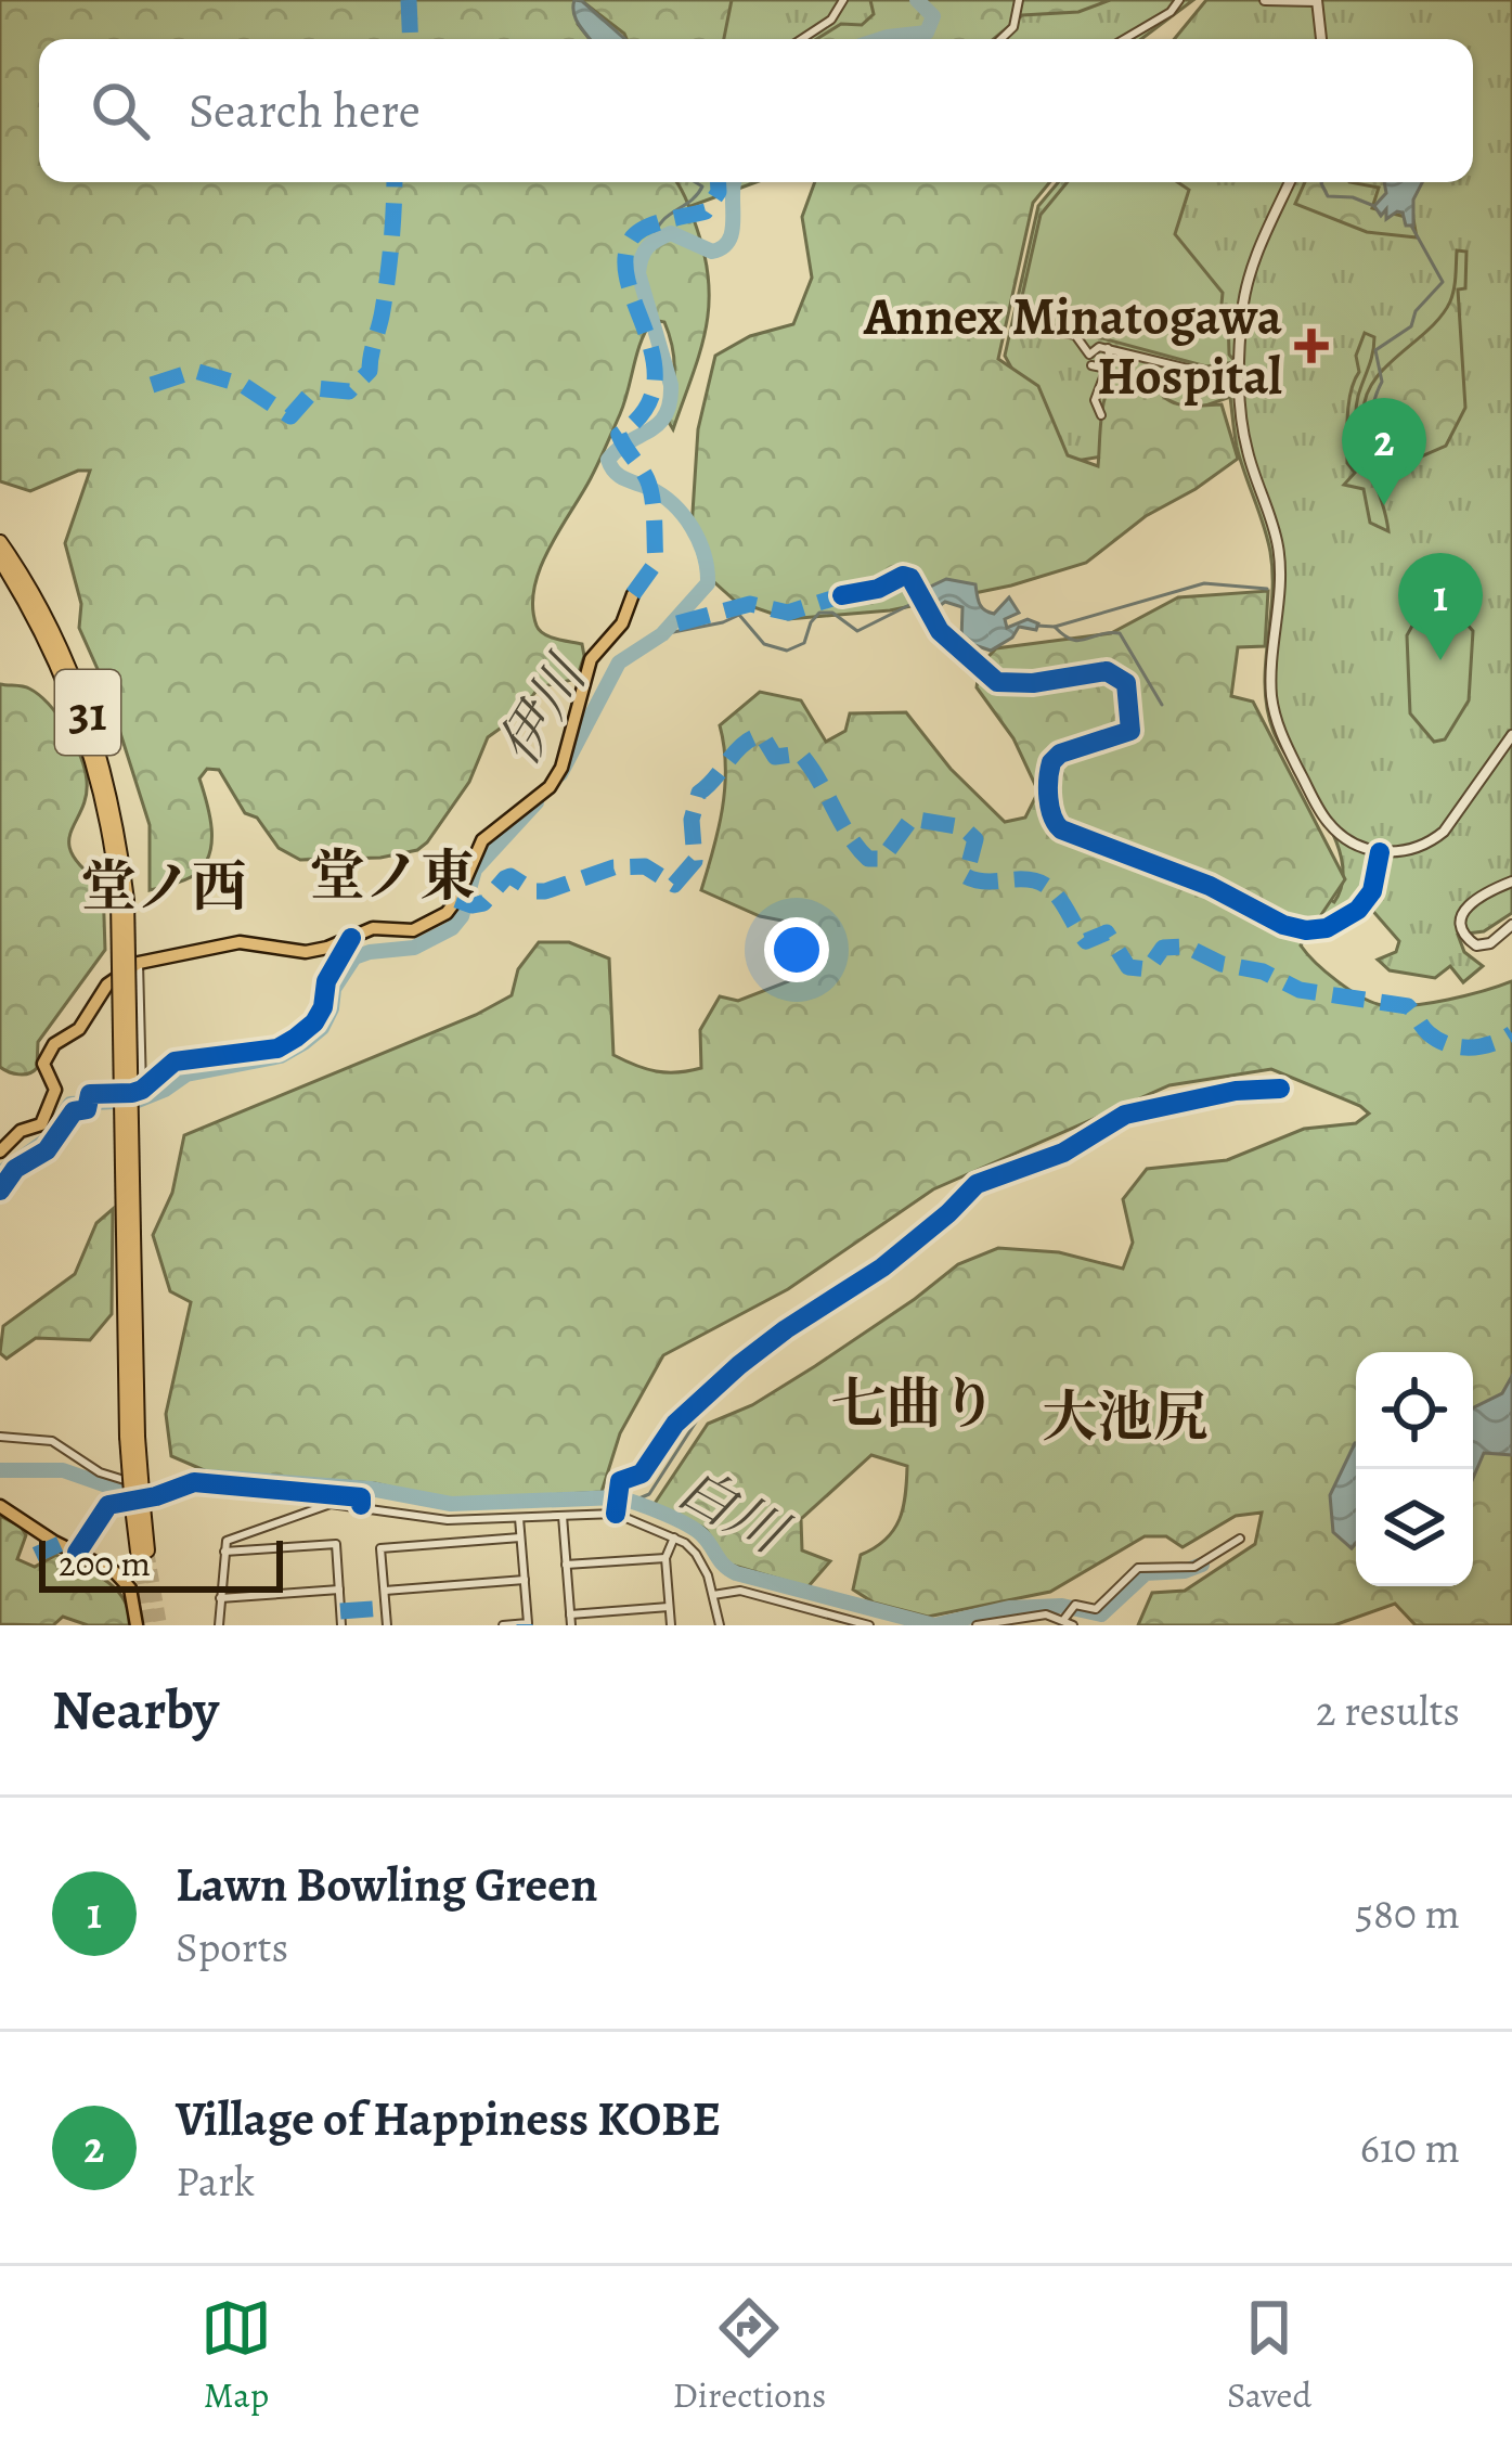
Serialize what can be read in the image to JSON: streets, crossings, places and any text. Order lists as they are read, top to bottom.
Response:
{
  "streets": {
    "highway": ["31"]
  },
  "districts": [
    "堂ノ東",
    "堂ノ西",
    "七曲り",
    "大池尻"
  ],
  "water": ["伊川", "白川"],
  "places": {
    "health": ["Annex Minatogawa Hospital"]
  },
  "scale_bar": "200 m",
  "page": {
    "search": "Search here",
    "pins": ["2", "1"],
    "scale": "200 m",
    "heading": ["Nearby", "2 results"],
    "list": [
      {
        "mark": "1",
        "name": "Lawn Bowling Green",
        "note": "Sports",
        "value": "580 m"
      },
      {
        "mark": "2",
        "name": "Village of Happiness KOBE",
        "note": "Park",
        "value": "610 m"
      }
    ],
    "nav": ["Map", "Directions", "Saved"]
  }
}
